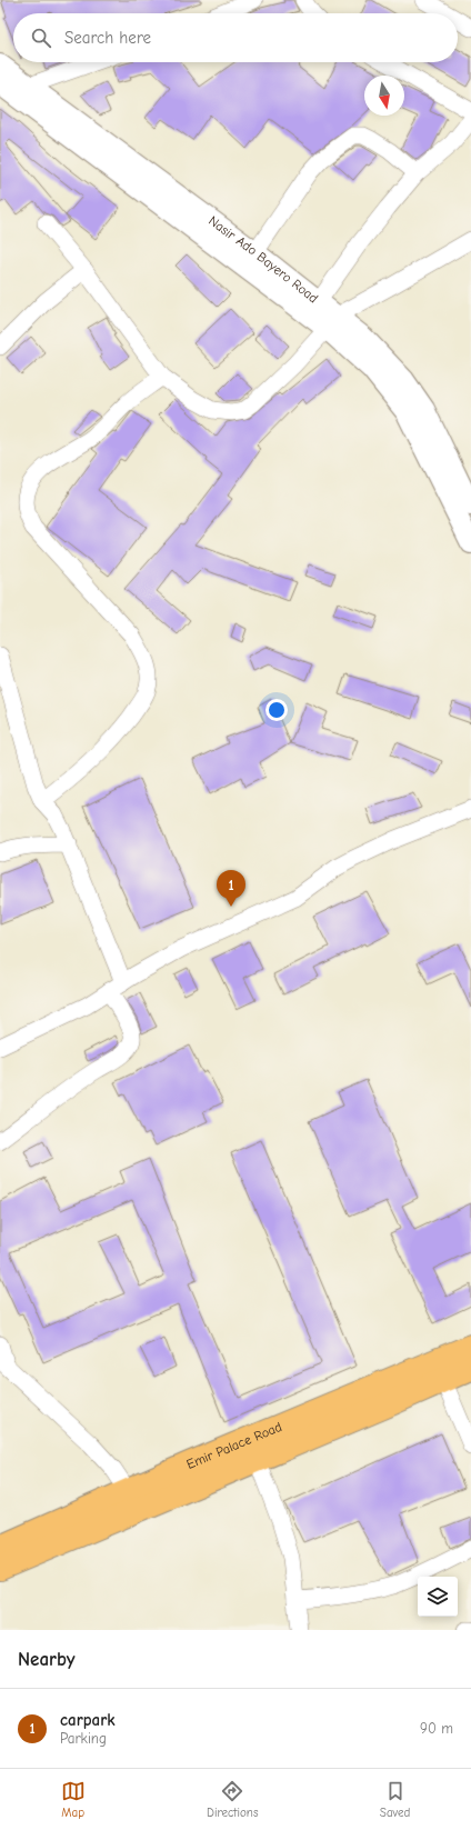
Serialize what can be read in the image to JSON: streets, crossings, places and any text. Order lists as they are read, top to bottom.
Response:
{
  "streets": {
    "main road": ["Emir Palace Road"],
    "street": ["Nasir Ado Bayero Road"]
  },
  "north": "bottom",
  "page": {
    "search": "Search here",
    "pins": "1",
    "heading": "Nearby",
    "list": [
      {
        "mark": "1",
        "name": "carpark",
        "note": "Parking",
        "value": "90 m"
      }
    ],
    "nav": ["Map", "Directions", "Saved"]
  }
}
